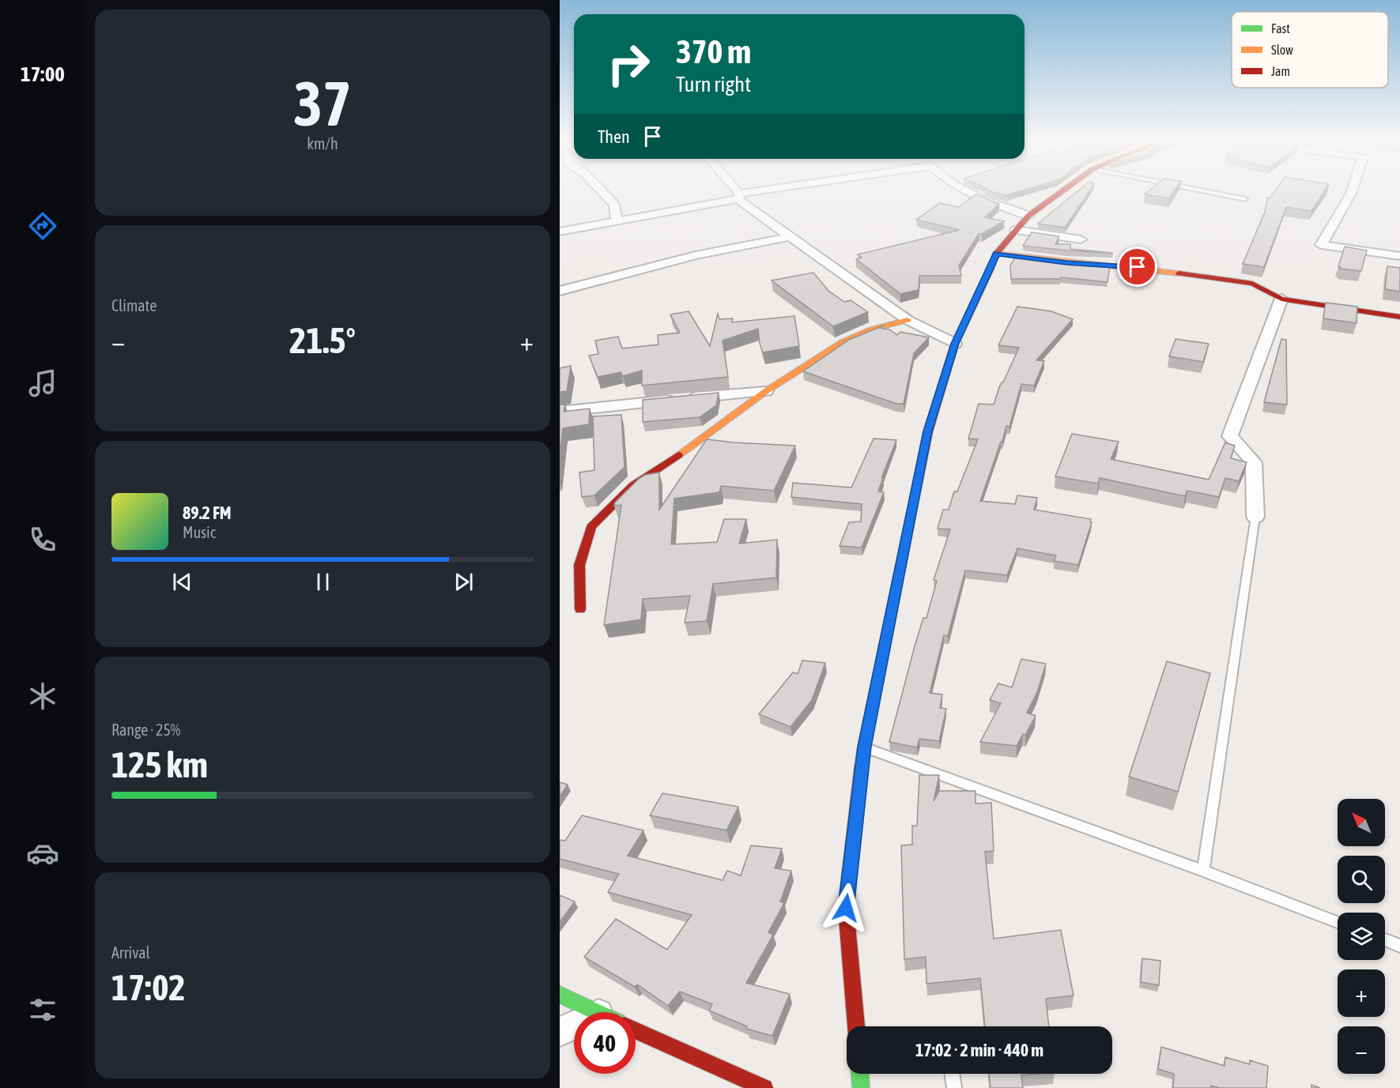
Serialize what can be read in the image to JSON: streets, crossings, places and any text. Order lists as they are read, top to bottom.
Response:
{
  "legend": ["Fast", "Slow", "Jam"],
  "north": "top left",
  "page": {
    "tabs": "17:00",
    "tile": [
      ["37", "km/h"],
      "Climate",
      ["Range · 25%", "125 km"],
      ["Arrival", "17:02"]
    ],
    "turn": ["370 m", "Turn right"],
    "then": "Then",
    "heat": ["−", "21.5°", "+"],
    "song": ["89.2 FM", "Music"],
    "map_buttons": ["+", "−"],
    "limit": "40",
    "trip": "17:02 · 2 min · 440 m"
  }
}
